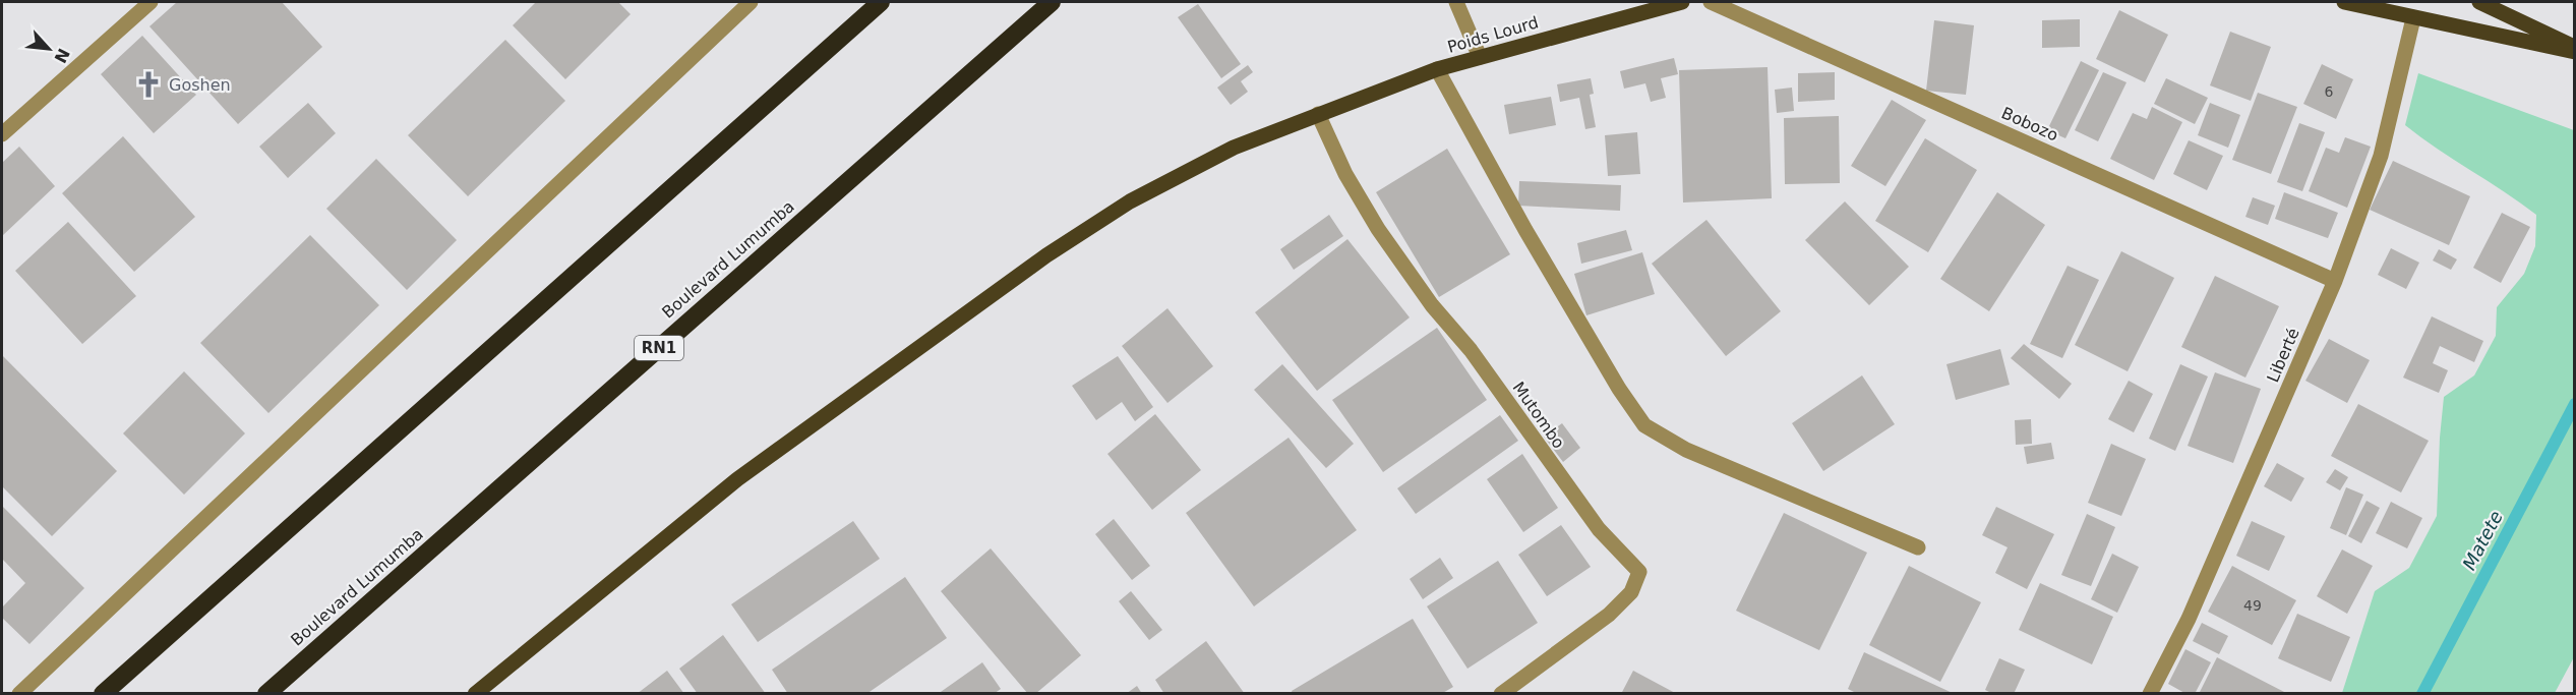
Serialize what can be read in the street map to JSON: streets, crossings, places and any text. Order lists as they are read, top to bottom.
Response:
{
  "streets": {
    "highway": ["Boulevard Lumumba", "RN1"],
    "main road": ["Poids Lourd"],
    "street": ["Bobozo", "Liberté", "Mutombo"]
  },
  "crossings": [
    ["Poids Lourd", "Mutombo"],
    ["Bobozo", "Liberté"]
  ],
  "water": ["Matete"],
  "places": {
    "church": ["Goshen"]
  },
  "house_numbers": ["6", "49"],
  "north": "bottom right"
}
